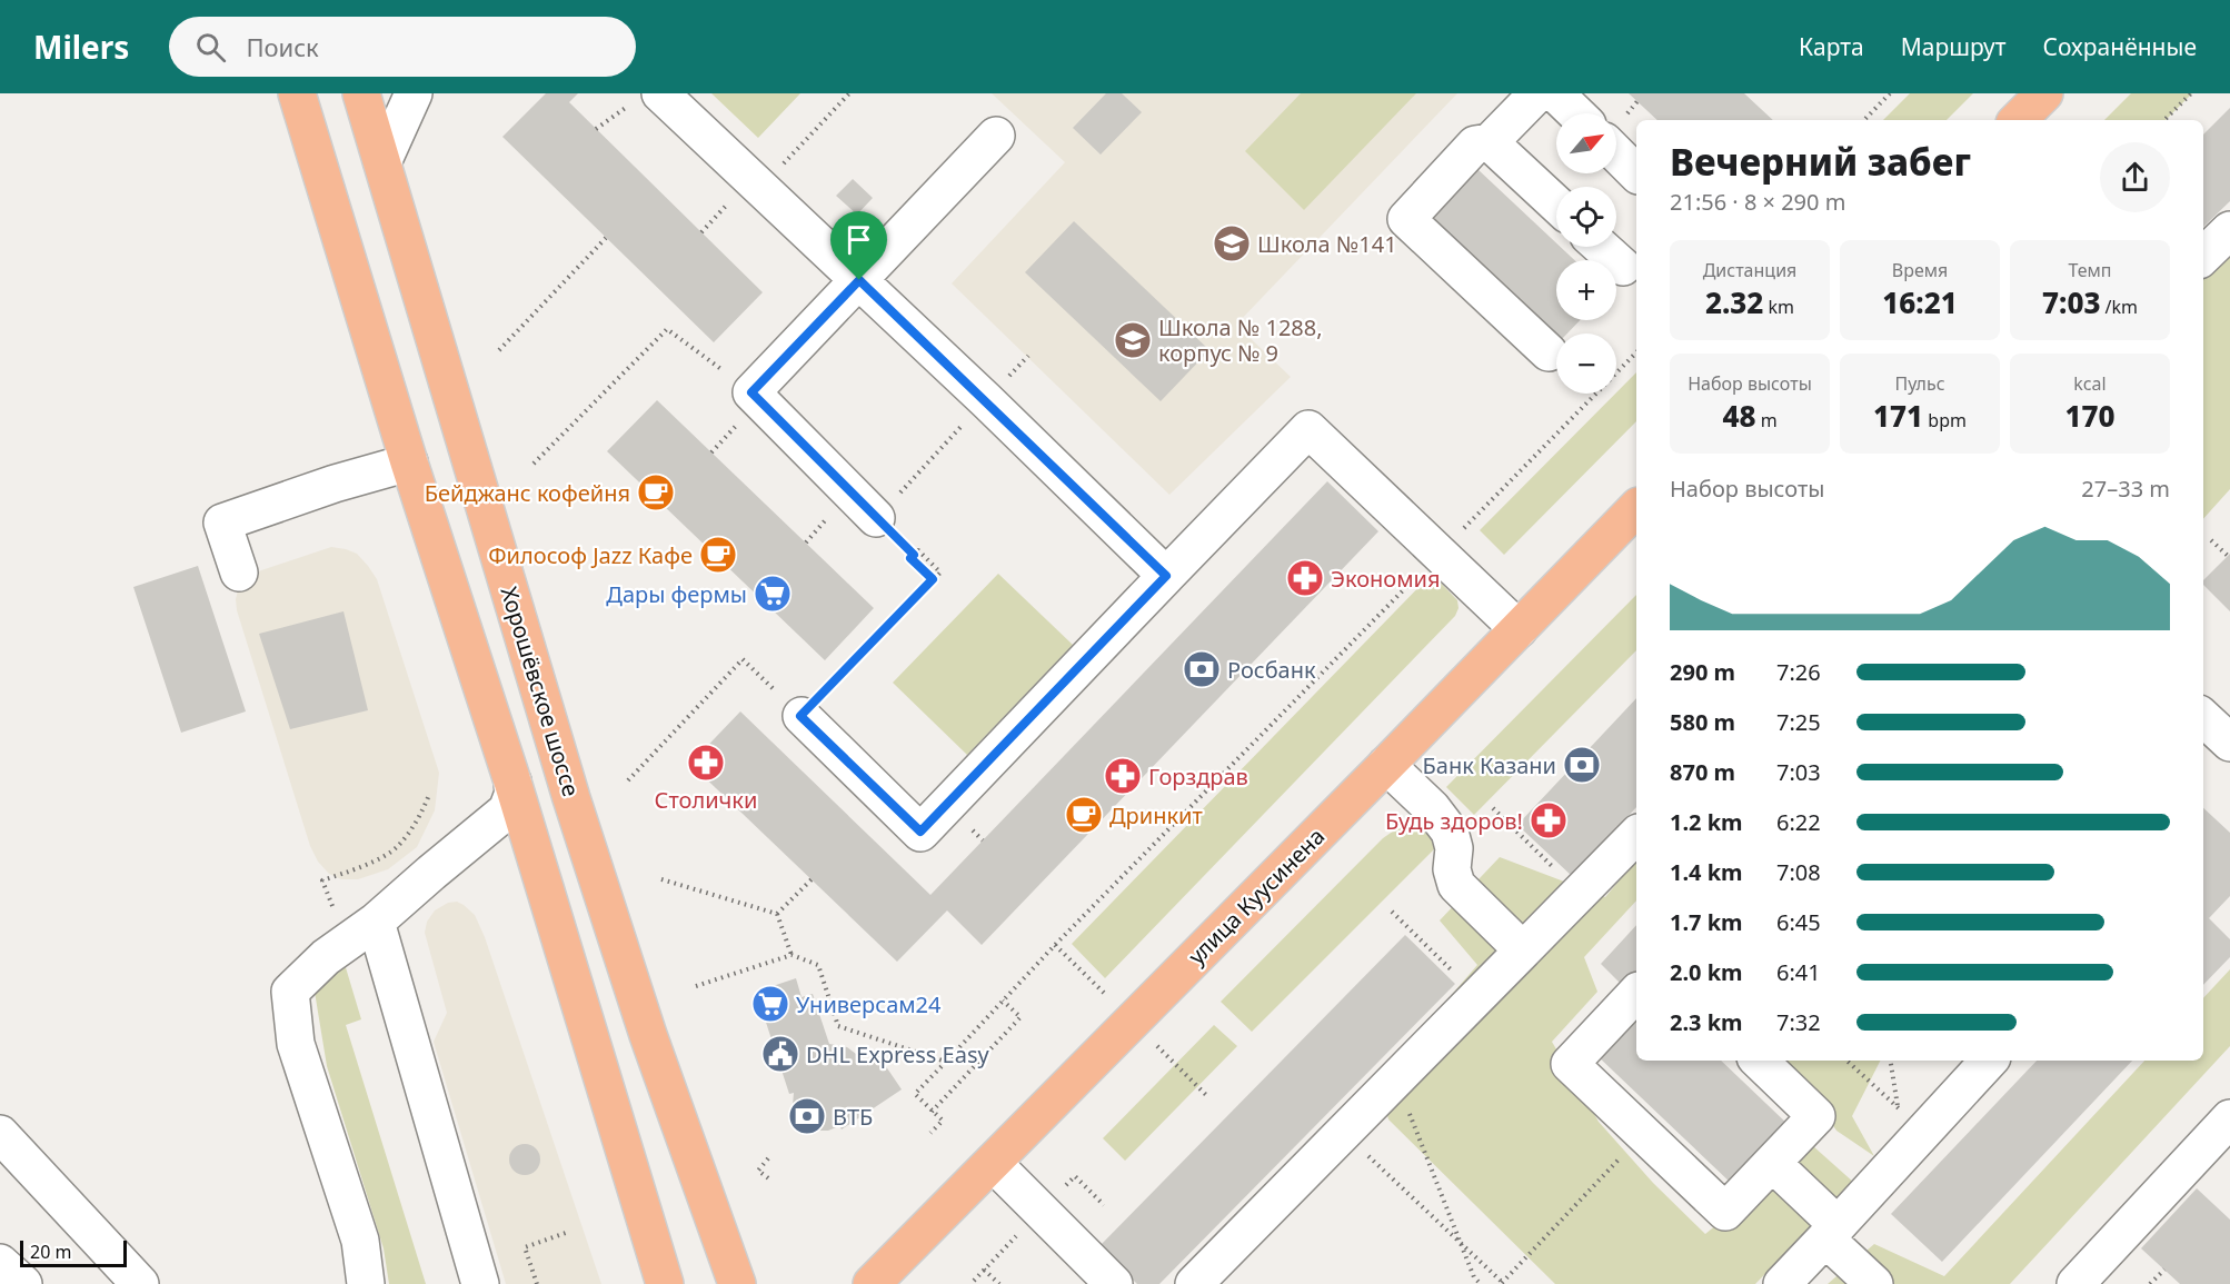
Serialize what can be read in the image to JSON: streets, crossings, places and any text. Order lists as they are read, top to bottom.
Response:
{
  "streets": {
    "main road": ["Хорошёвское шоссе", "улица Куусинена"]
  },
  "places": {
    "school or university": ["Школа №141", "Школа № 1288, корпус № 9"],
    "cafe": ["Бейджанс кофейня", "Философ Jazz Кафе", "Дринкит"],
    "pharmacy": [
      "Экономия",
      "Столички",
      "Горздрав",
      "Будь здоров!"
    ],
    "supermarket": ["Дары фермы", "Универсам24"],
    "bank": ["Росбанк", "Банк Казани", "ВТБ"],
    "public building": ["DHL Express Easy"]
  },
  "scale_bar": "20 m",
  "north": "top right",
  "page": {
    "header": "Milers",
    "search": "Поиск",
    "nav": ["Карта", "Маршрут", "Сохранённые"],
    "map_buttons": ["+", "−"],
    "heading": ["Вечерний забег", "21:56 · 8 × 290 m"],
    "stats": [
      ["Дистанция", "2.32 km"],
      ["Время", "16:21"],
      ["Темп", "7:03 /km"],
      ["Набор высоты", "48 m"],
      ["Пульс", "171 bpm"],
      ["kcal", "170"]
    ],
    "chart": ["Набор высоты", "27–33 m"],
    "list": [
      {
        "name": "290 m",
        "note": "7:26"
      },
      {
        "name": "580 m",
        "note": "7:25"
      },
      {
        "name": "870 m",
        "note": "7:03"
      },
      {
        "name": "1.2 km",
        "note": "6:22"
      },
      {
        "name": "1.4 km",
        "note": "7:08"
      },
      {
        "name": "1.7 km",
        "note": "6:45"
      },
      {
        "name": "2.0 km",
        "note": "6:41"
      },
      {
        "name": "2.3 km",
        "note": "7:32"
      }
    ],
    "scale": "20 m"
  }
}
